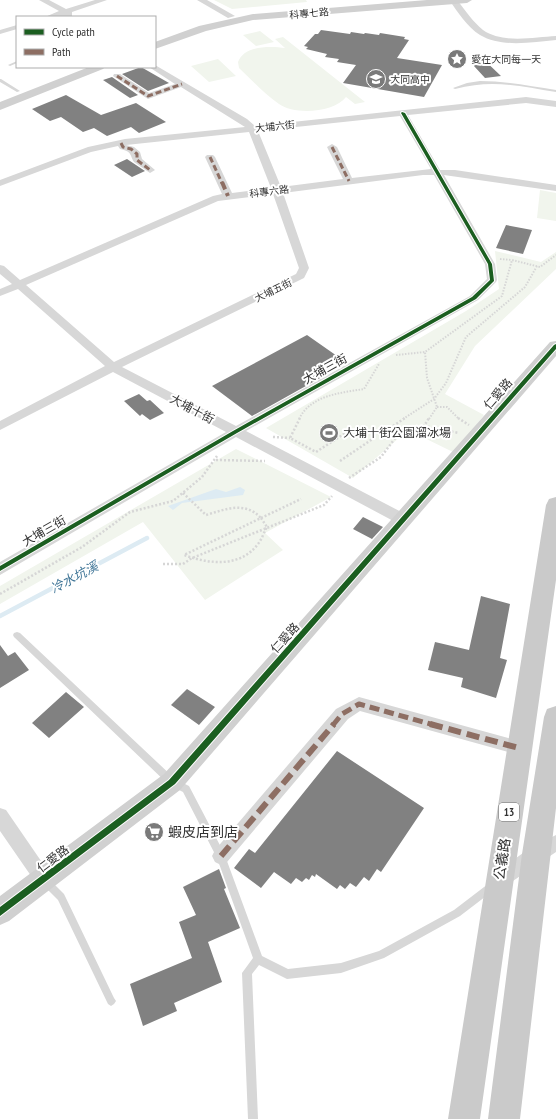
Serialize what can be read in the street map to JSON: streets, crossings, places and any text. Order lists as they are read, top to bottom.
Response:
{
  "streets": {
    "main road": ["13", "公義路"],
    "street": [
      "科專七路",
      "大埔六街",
      "科專六路",
      "大埔五街",
      "大埔三街",
      "仁愛路",
      "大埔十街"
    ]
  },
  "crossings": [
    ["大埔六街", "大埔五街"],
    ["大埔六街", "大埔三街"],
    ["科專六路", "大埔五街"],
    ["科專六路", "大埔三街"],
    ["科專六路", "大埔十街"],
    ["大埔五街", "大埔十街"],
    ["大埔三街", "大埔十街"],
    ["仁愛路", "大埔十街"]
  ],
  "water": ["冷水坑溪"],
  "places": {
    "place": ["愛在大同每一天"],
    "school or university": ["大同高中"],
    "sports": ["大埔十街公園溜冰場"],
    "supermarket": ["蝦皮店到店"]
  },
  "legend": ["Cycle path", "Path"]
}
